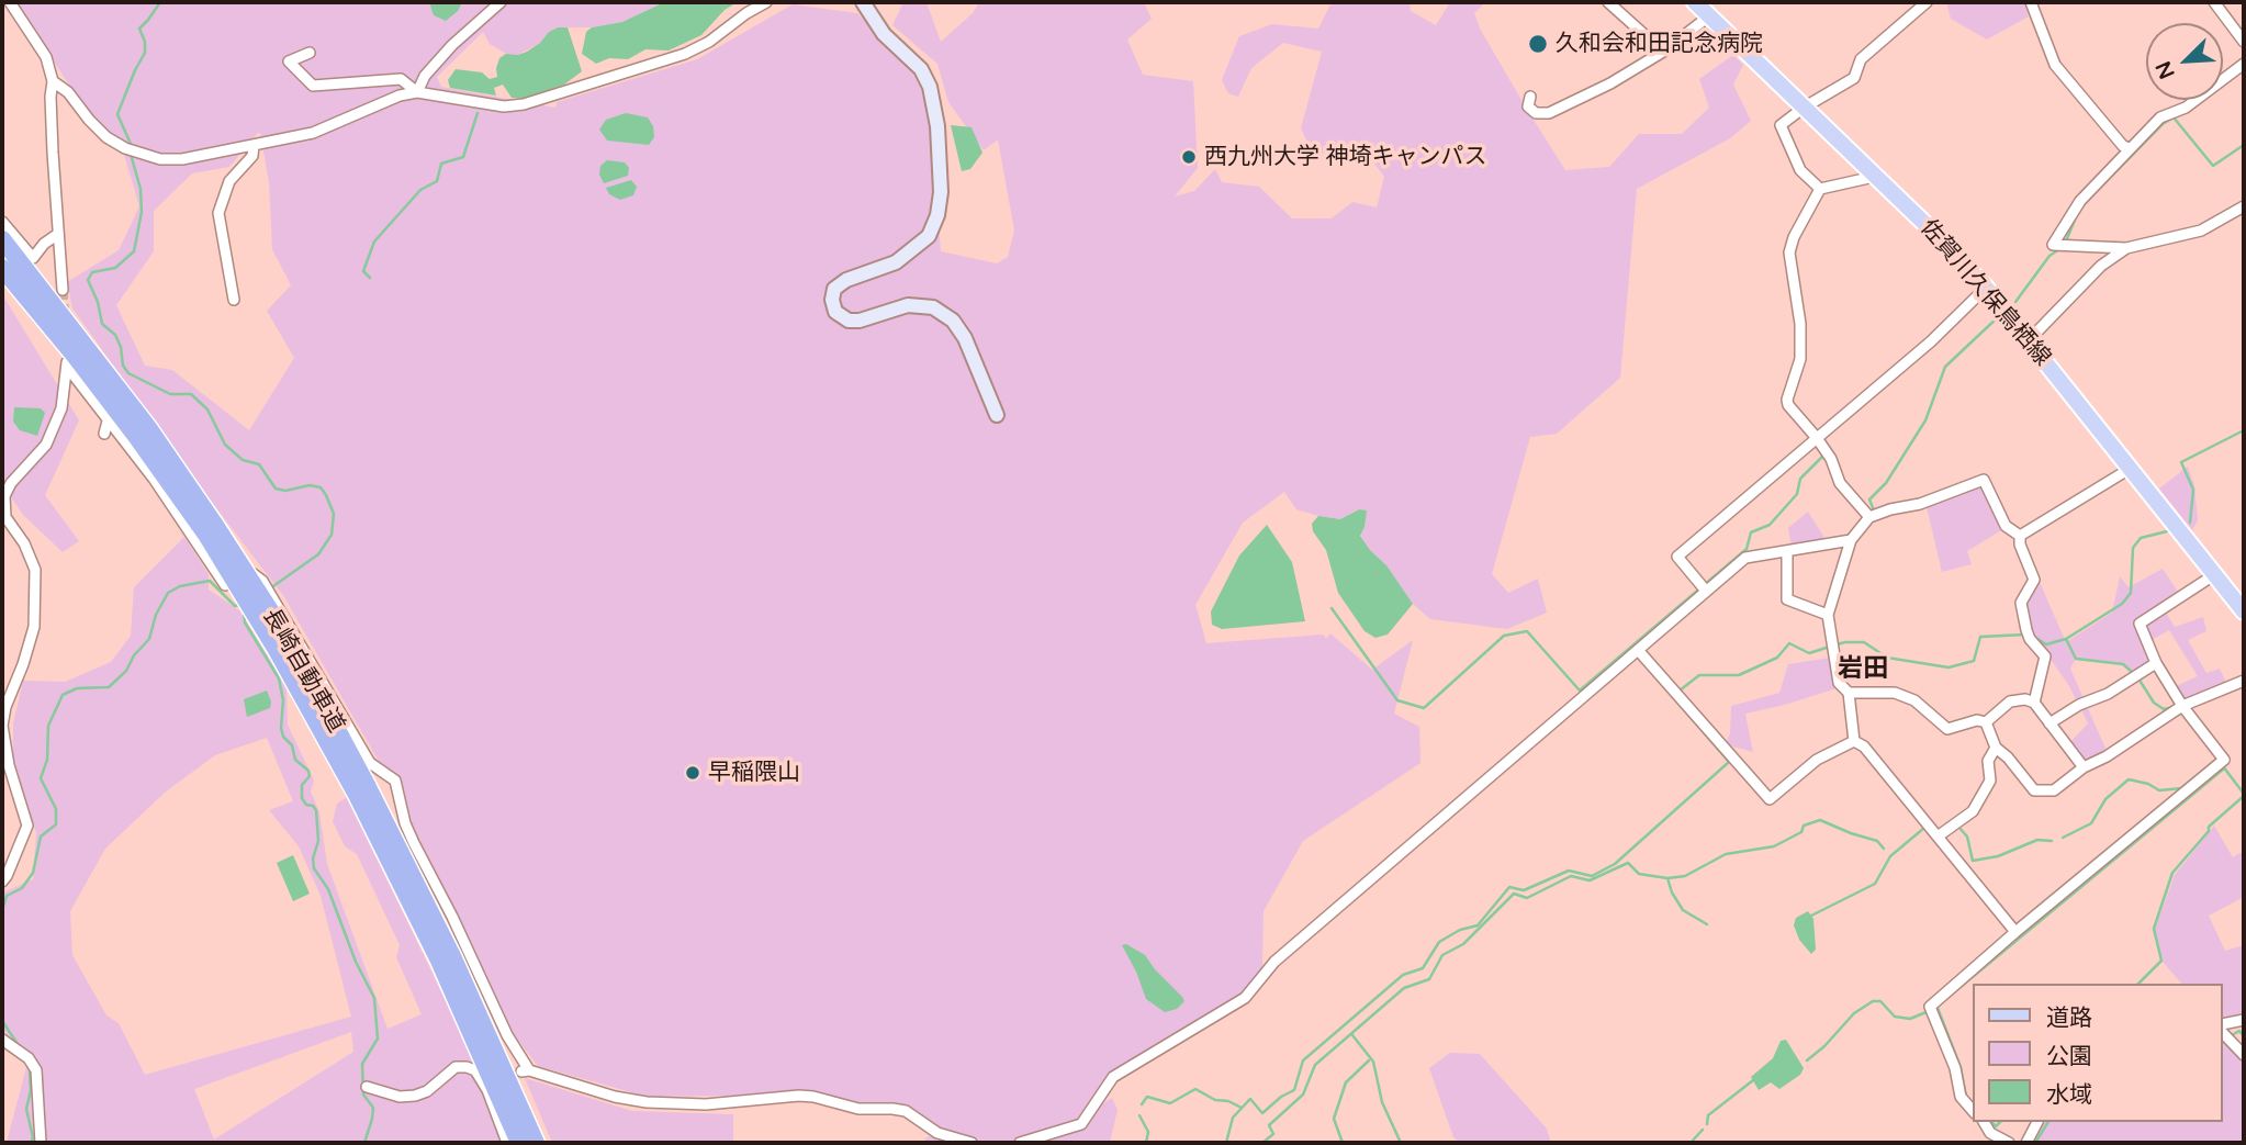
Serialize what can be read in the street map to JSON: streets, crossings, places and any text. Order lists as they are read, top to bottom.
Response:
{
  "streets": {
    "highway": ["長崎自動車道"],
    "main road": ["佐賀川久保鳥栖線"]
  },
  "districts": ["岩田"],
  "places": ["久和会和田記念病院", "西九州大学 神埼キャンパス", "早稲隈山"],
  "legend": ["道路", "公園", "水域"],
  "north": "bottom left"
}
